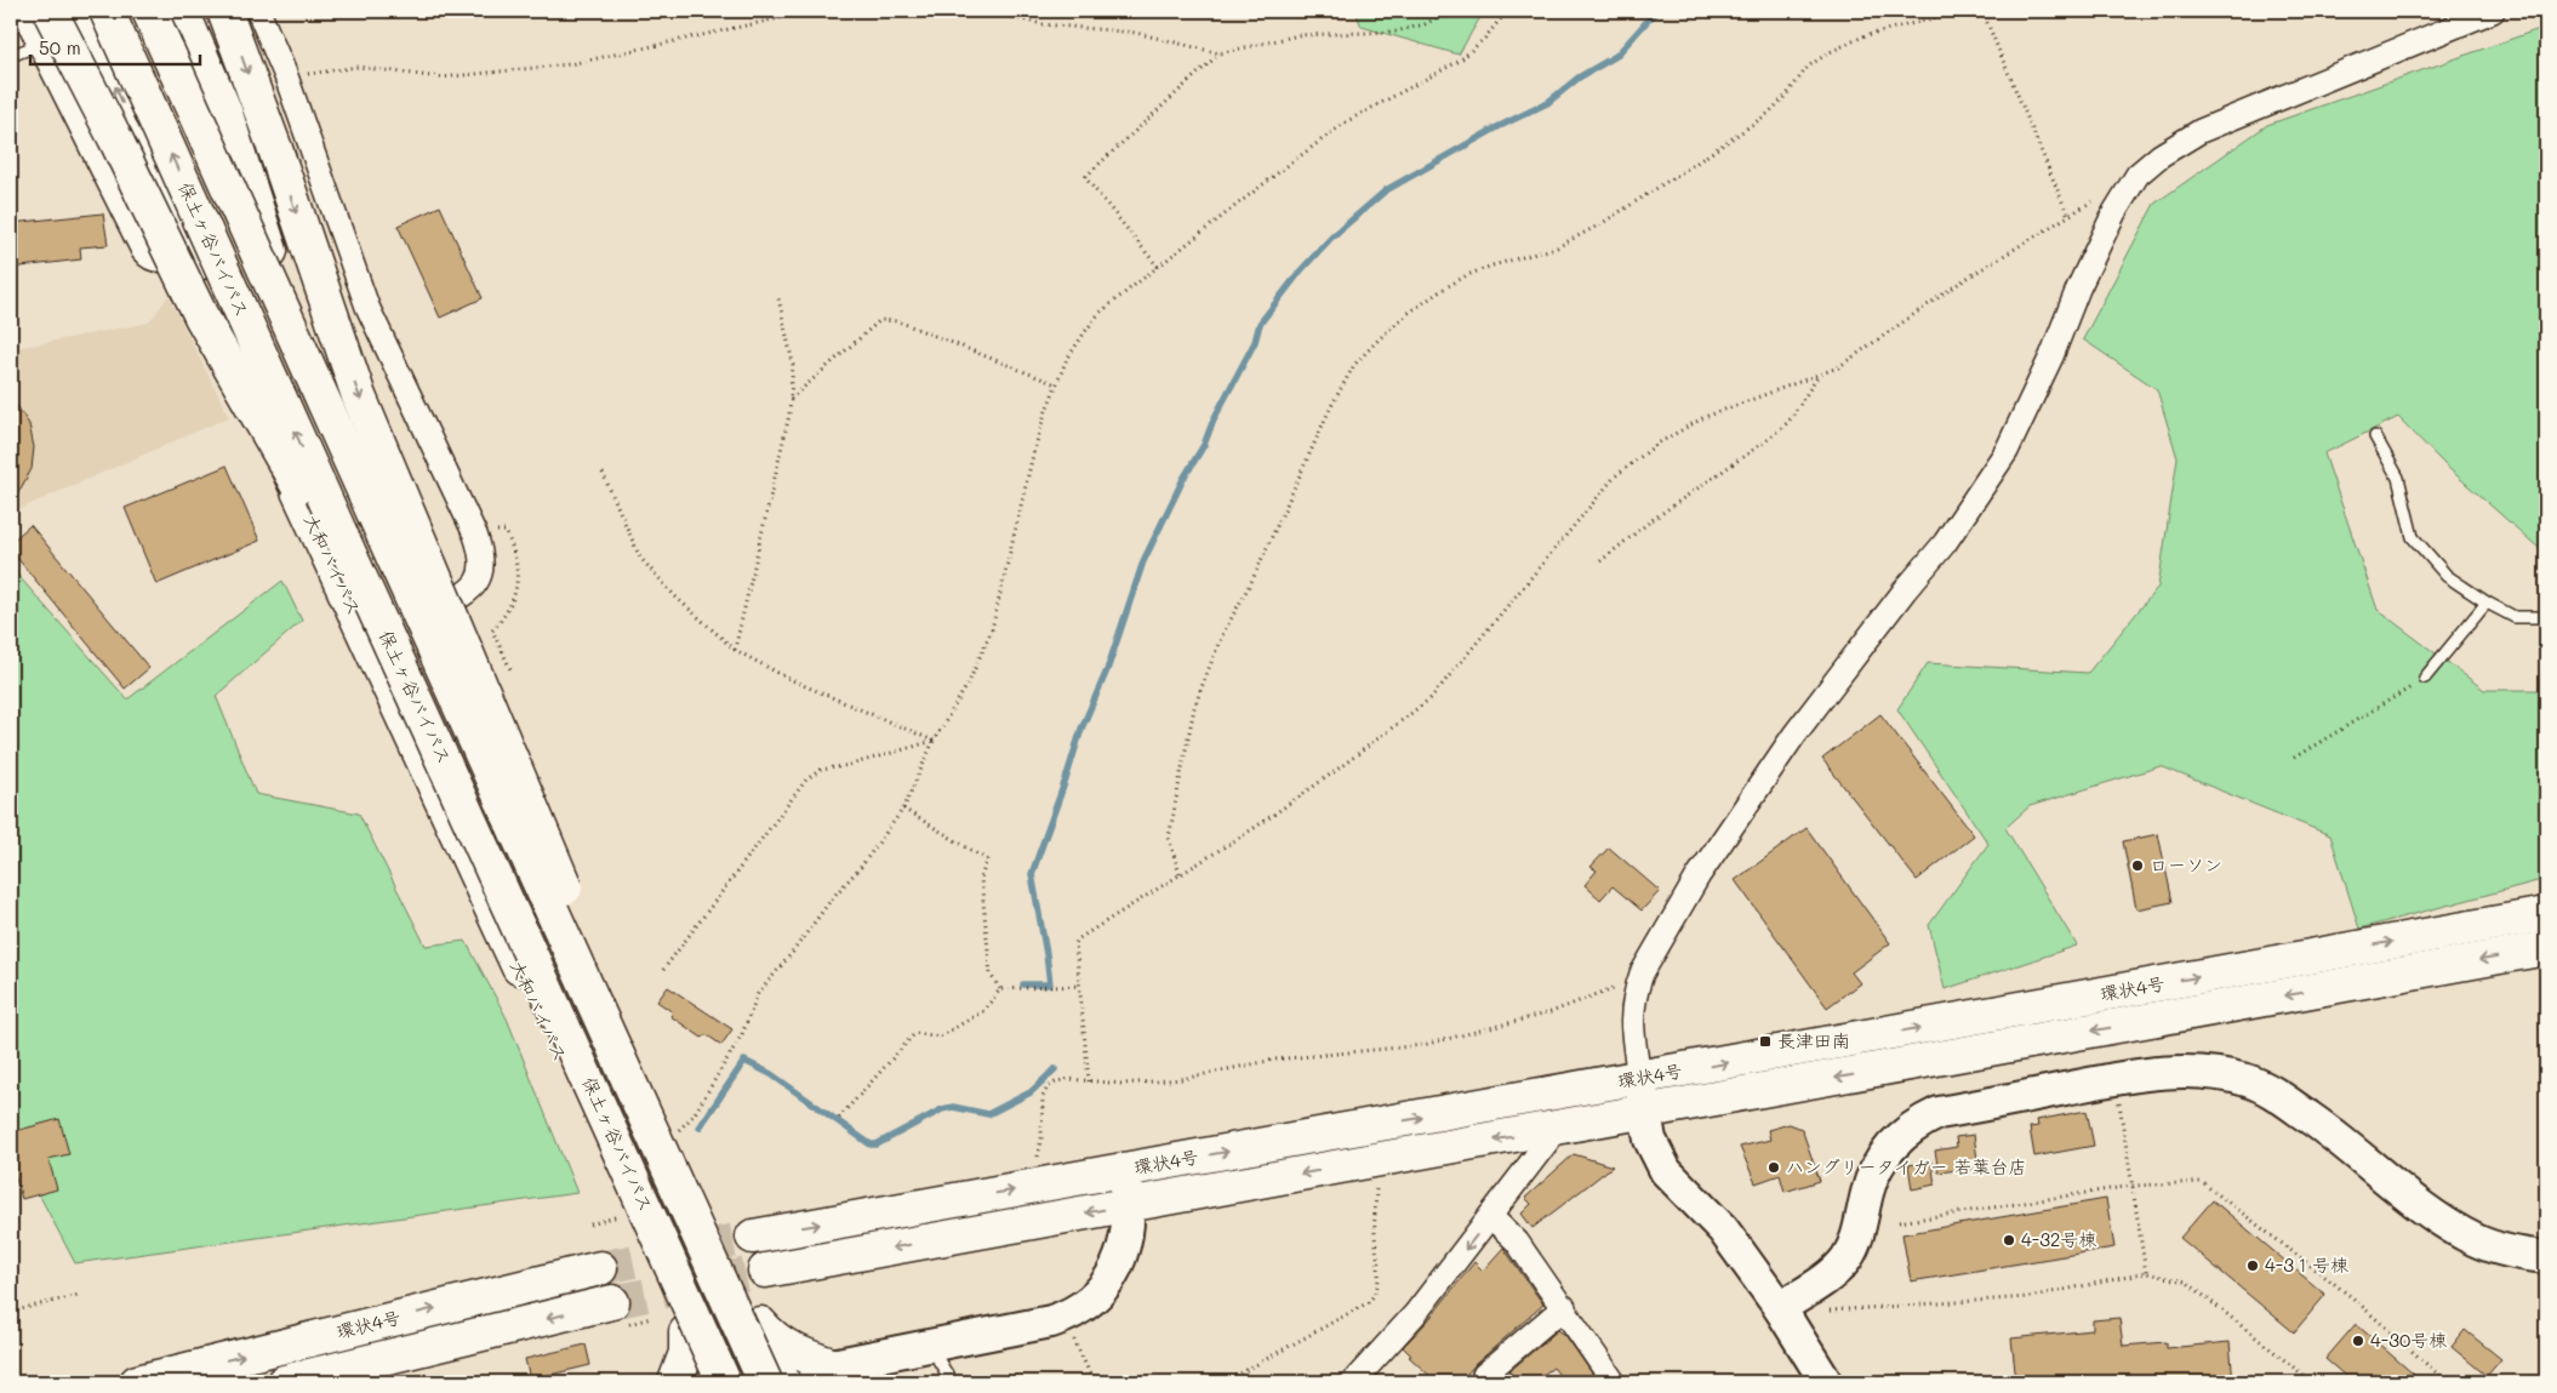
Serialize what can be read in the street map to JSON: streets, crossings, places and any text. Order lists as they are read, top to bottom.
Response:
{
  "streets": {
    "main road": ["保土ヶ谷バイパス", "大和バイパス", "環状4号"]
  },
  "places": {
    "other": [
      "ローソン",
      "ハングリータイガー 若葉台店",
      "4-32号棟",
      "4-3１号棟",
      "4-30号棟"
    ],
    "transit": ["長津田南"]
  },
  "scale_bar": "50 m"
}
